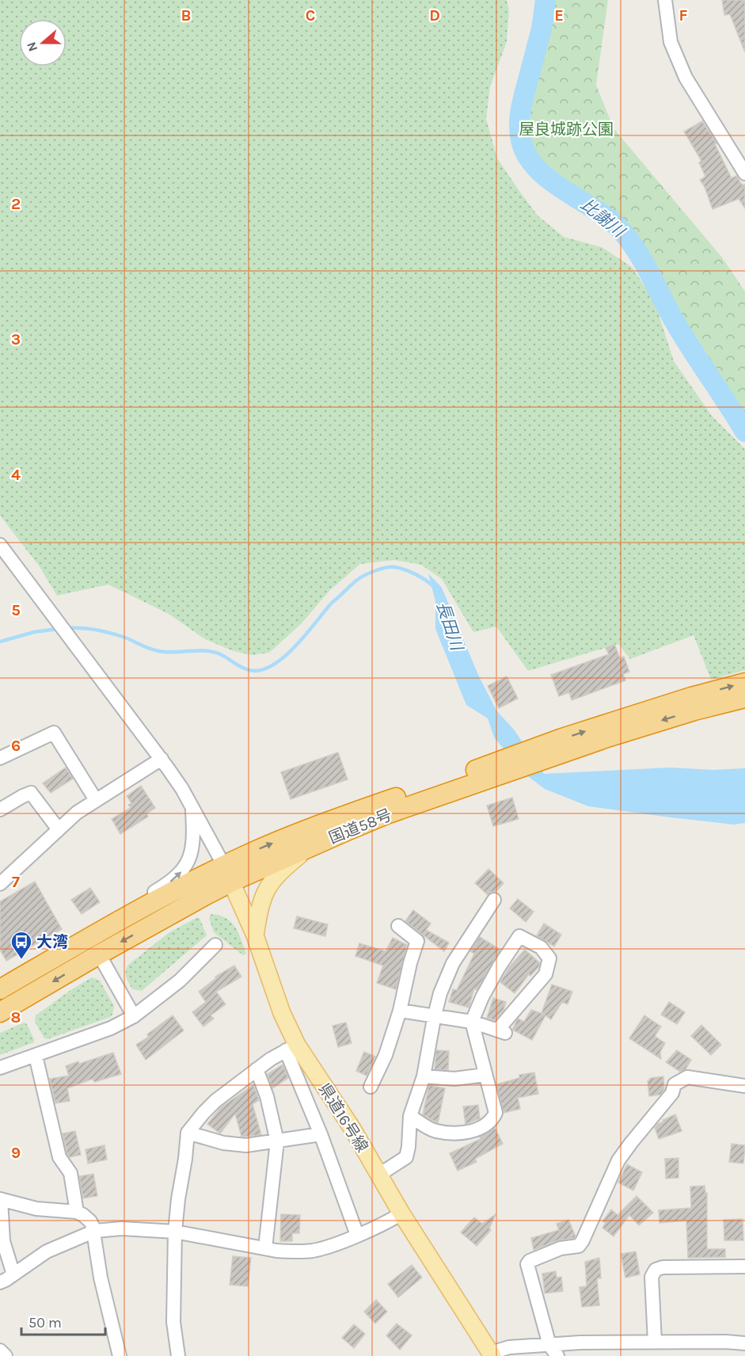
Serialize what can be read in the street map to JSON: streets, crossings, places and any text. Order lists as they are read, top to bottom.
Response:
{
  "streets": {
    "highway": ["国道58号"],
    "main road": ["県道16号線"]
  },
  "crossings": [
    ["国道58号", "県道16号線"]
  ],
  "water": ["比謝川", "長田川"],
  "parks": ["屋良城跡公園"],
  "places": {
    "bus stop": ["大湾"]
  },
  "scale_bar": "50 m",
  "north": "left",
  "grid": {
    "columns": [
      "B",
      "C",
      "D",
      "E",
      "F"
    ],
    "rows": [
      "2",
      "3",
      "4",
      "5",
      "6",
      "7",
      "8",
      "9"
    ]
  }
}
